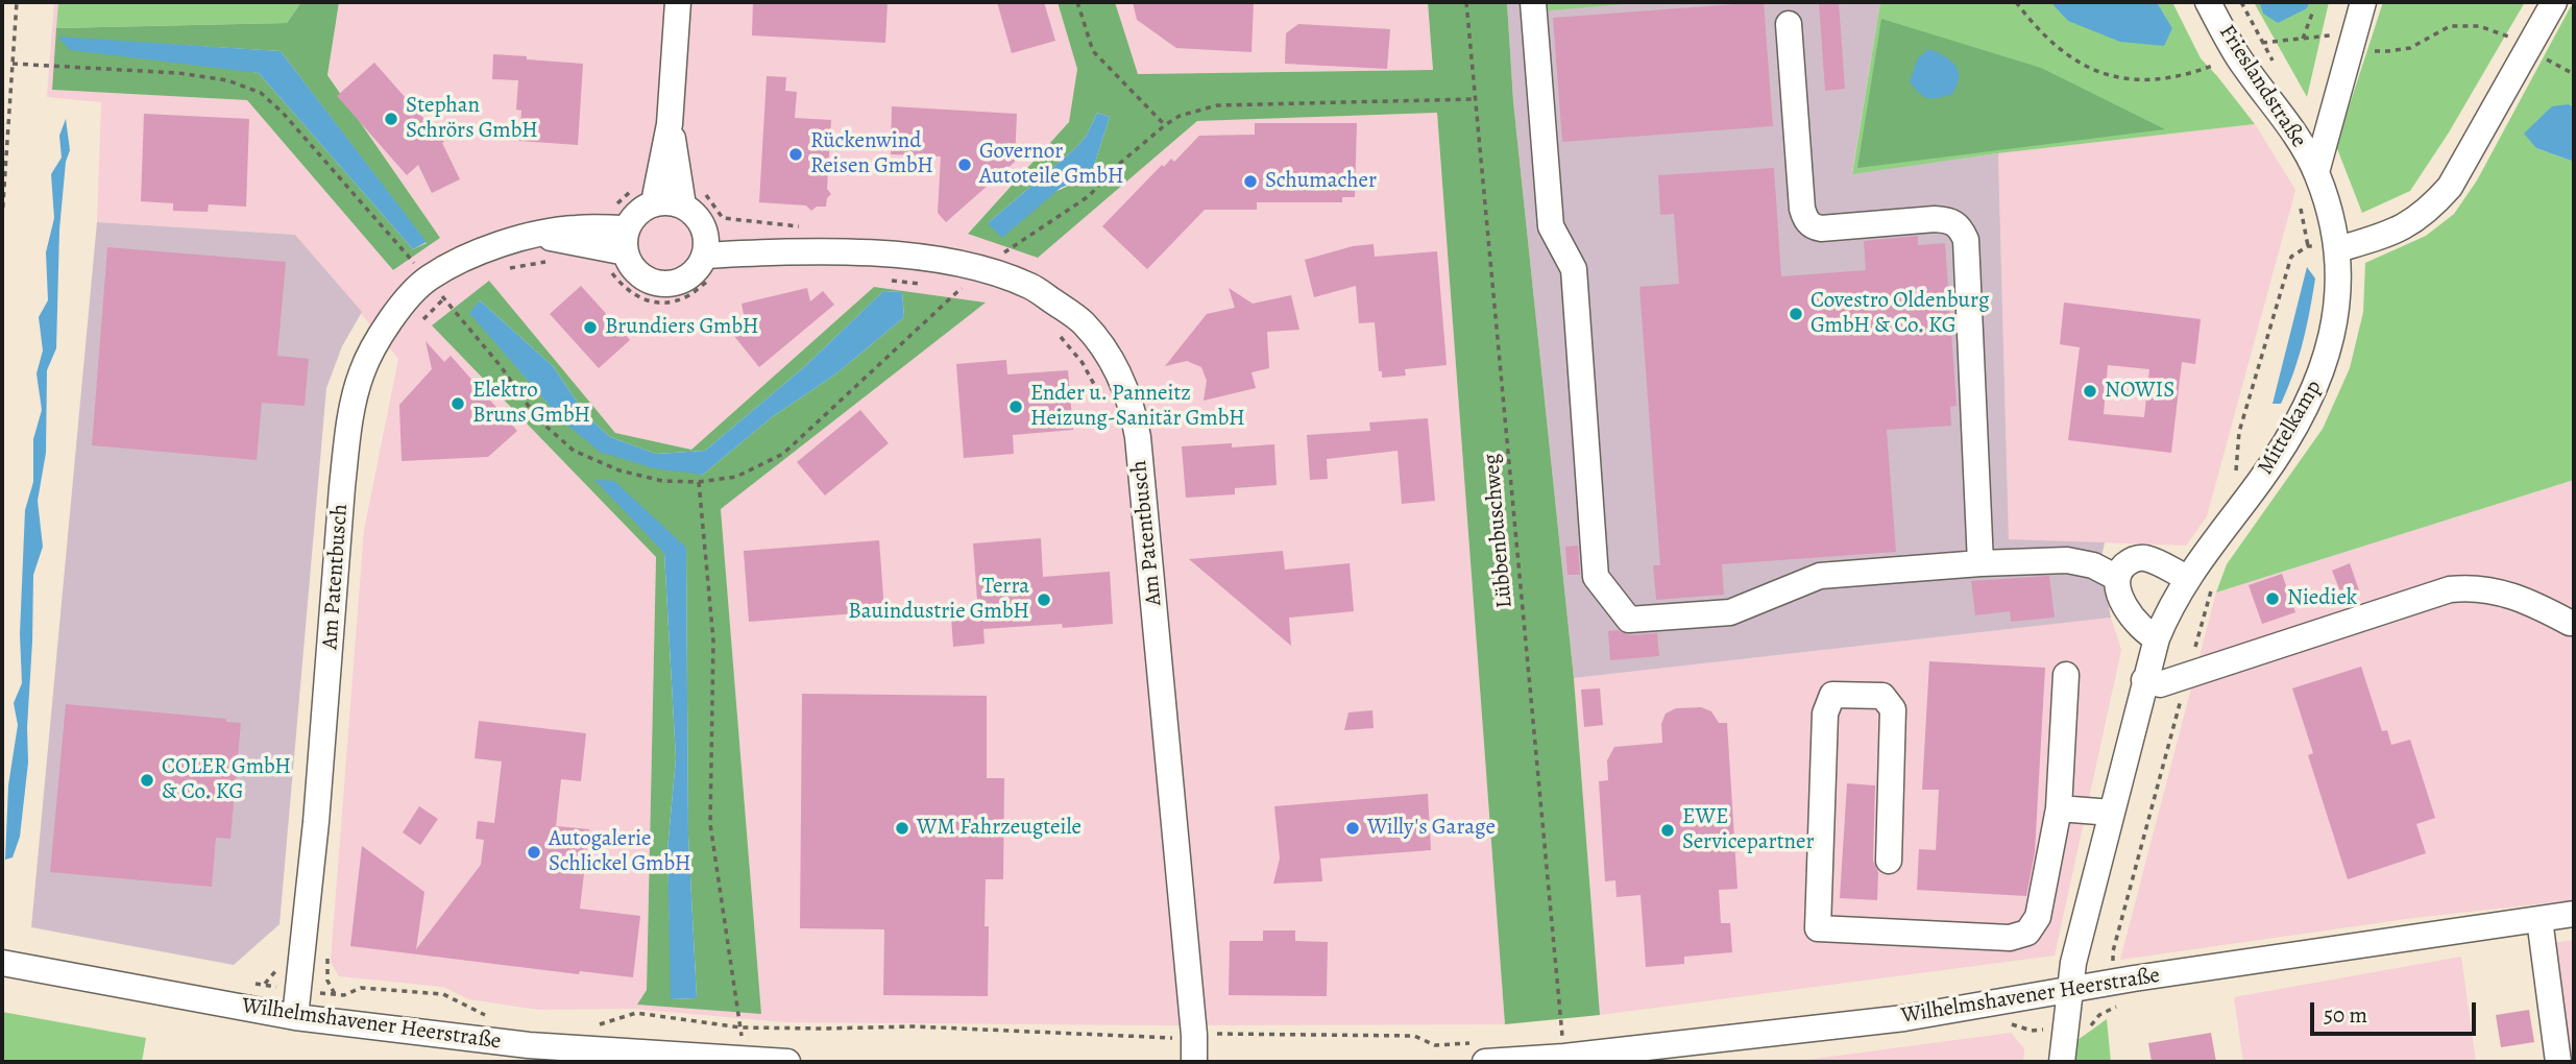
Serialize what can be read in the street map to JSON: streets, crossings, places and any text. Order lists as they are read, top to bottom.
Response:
{
  "streets": {
    "street": [
      "Frieslandstraße",
      "Mittelkamp",
      "Am Patentbusch",
      "Wilhelmshavener Heerstraße"
    ],
    "path": ["Lübbenbuschweg"]
  },
  "crossings": [
    ["Frieslandstraße", "Mittelkamp"],
    ["Mittelkamp", "Wilhelmshavener Heerstraße"],
    ["Lübbenbuschweg", "Wilhelmshavener Heerstraße"],
    ["Am Patentbusch", "Wilhelmshavener Heerstraße"]
  ],
  "places": [
    "Stephan Schrörs GmbH",
    "Rückenwind Reisen GmbH",
    "Governor Autoteile GmbH",
    "Schumacher",
    "Covestro Oldenburg GmbH & Co. KG",
    "Brundiers GmbH",
    "NOWIS",
    "Elektro Bruns GmbH",
    "Ender u. Panneitz Heizung-Sanitär GmbH",
    "Niediek",
    "Terra Bauindustrie GmbH",
    "COLER GmbH & Co. KG",
    "WM Fahrzeugteile",
    "Willy's Garage",
    "EWE Servicepartner",
    "Autogalerie Schlickel GmbH"
  ],
  "scale_bar": "50 m"
}
